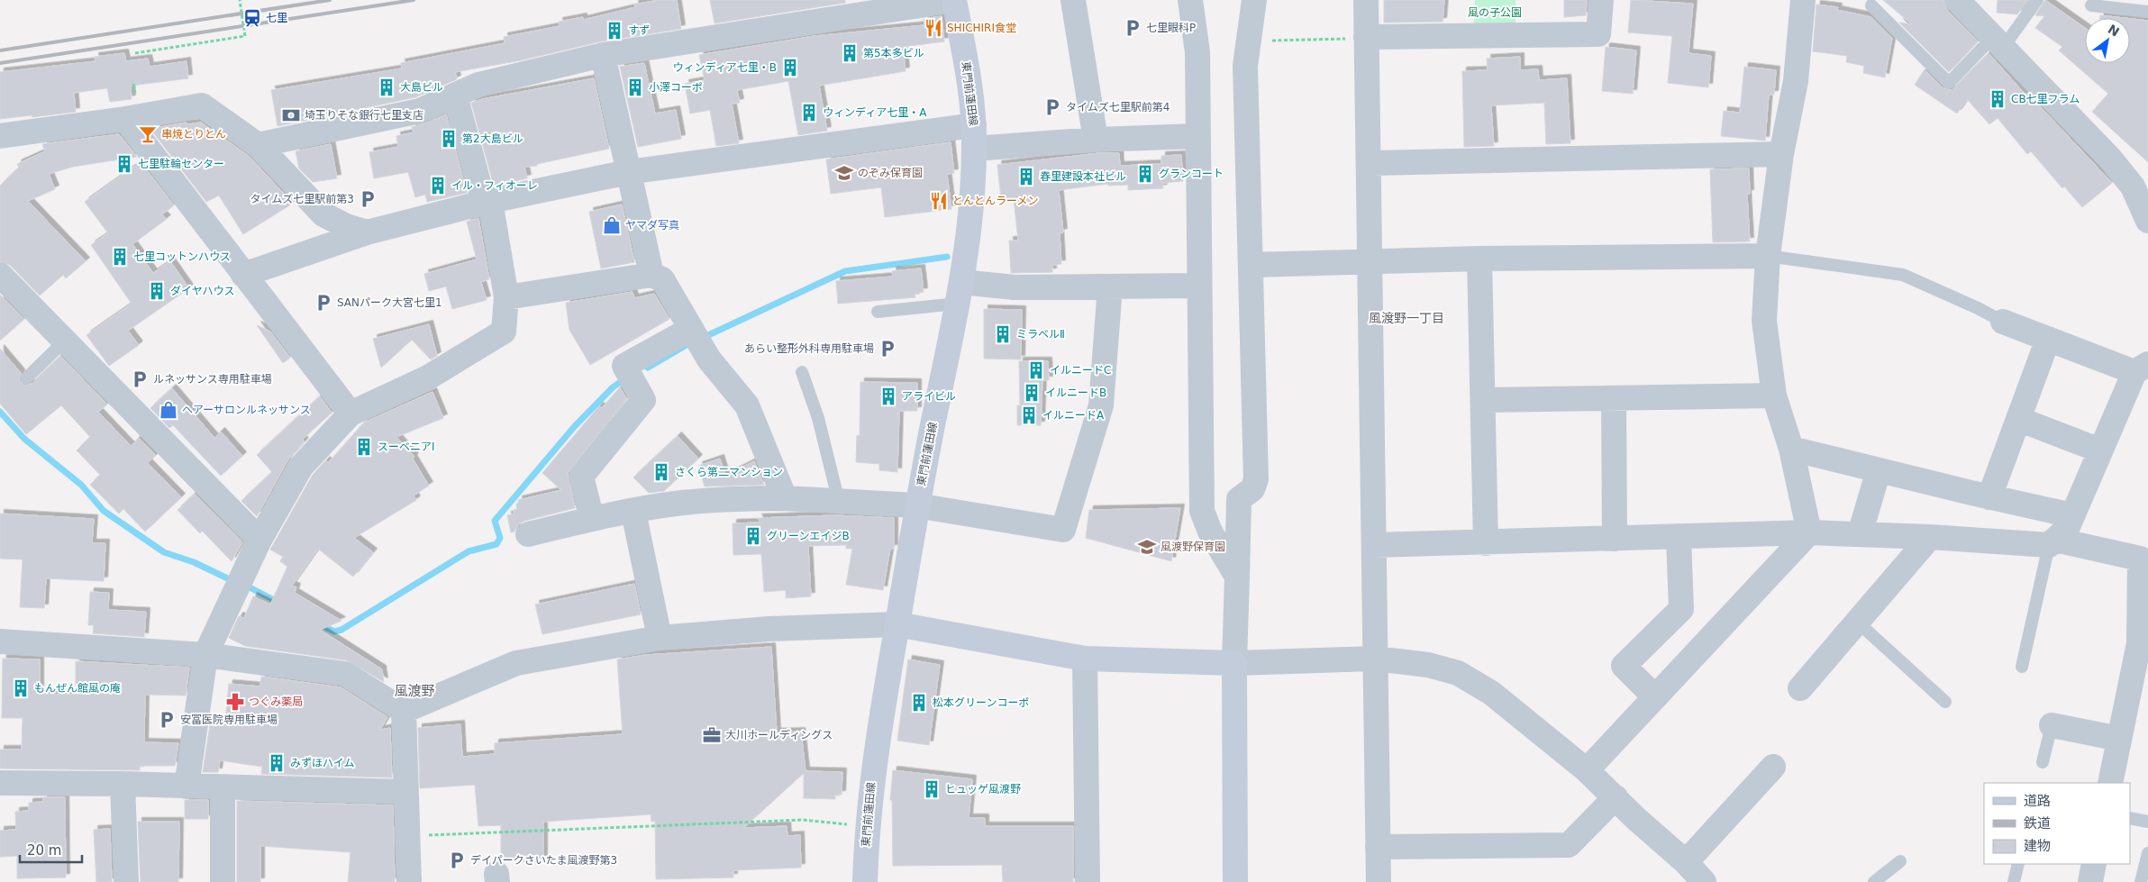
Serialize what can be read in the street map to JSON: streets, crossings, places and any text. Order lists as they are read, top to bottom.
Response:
{
  "streets": {
    "main road": ["東門前蓮田線"]
  },
  "districts": ["風渡野一丁目", "風渡野"],
  "parks": ["風の子公園"],
  "places": {
    "station": ["七里"],
    "restaurant": ["SHICHIRI食堂", "とんとんラーメン"],
    "parking": [
      "七里眼科P",
      "タイムズ七里駅前第4",
      "タイムズ七里駅前第3",
      "SANパーク大宮七里1",
      "あらい整形外科専用駐車場",
      "ルネッサンス専用駐車場",
      "安冨医院専用駐車場",
      "デイパークさいたま風渡野第3"
    ],
    "building": [
      "すず",
      "第5本多ビル",
      "ウィンディア七里・B",
      "大島ビル",
      "小澤コーポ",
      "CB七里フラム",
      "ウィンディア七里・A",
      "第2大島ビル",
      "七里駐輪センター",
      "グランコート",
      "春里建設本社ビル",
      "イル・フィオーレ",
      "七里コットンハウス",
      "ダイヤハウス",
      "ミラベルⅡ",
      "イルニードC",
      "イルニードB",
      "アライビル",
      "イルニードA",
      "スーベニアⅠ",
      "さくら第二マンション",
      "グリーンエイジB",
      "もんぜん館風の庵",
      "松本グリーンコーポ",
      "みずほハイム",
      "ヒュッゲ風渡野"
    ],
    "bank": ["埼玉りそな銀行七里支店"],
    "bar": ["串焼とりとん"],
    "school or university": ["のぞみ保育園", "風渡野保育園"],
    "shop": ["ヤマダ写真", "ヘアーサロンルネッサンス"],
    "pharmacy": ["つぐみ薬局"],
    "office": ["大川ホールディングス"]
  },
  "legend": ["道路", "鉄道", "建物"],
  "scale_bar": "20 m",
  "north": "top right"
}
